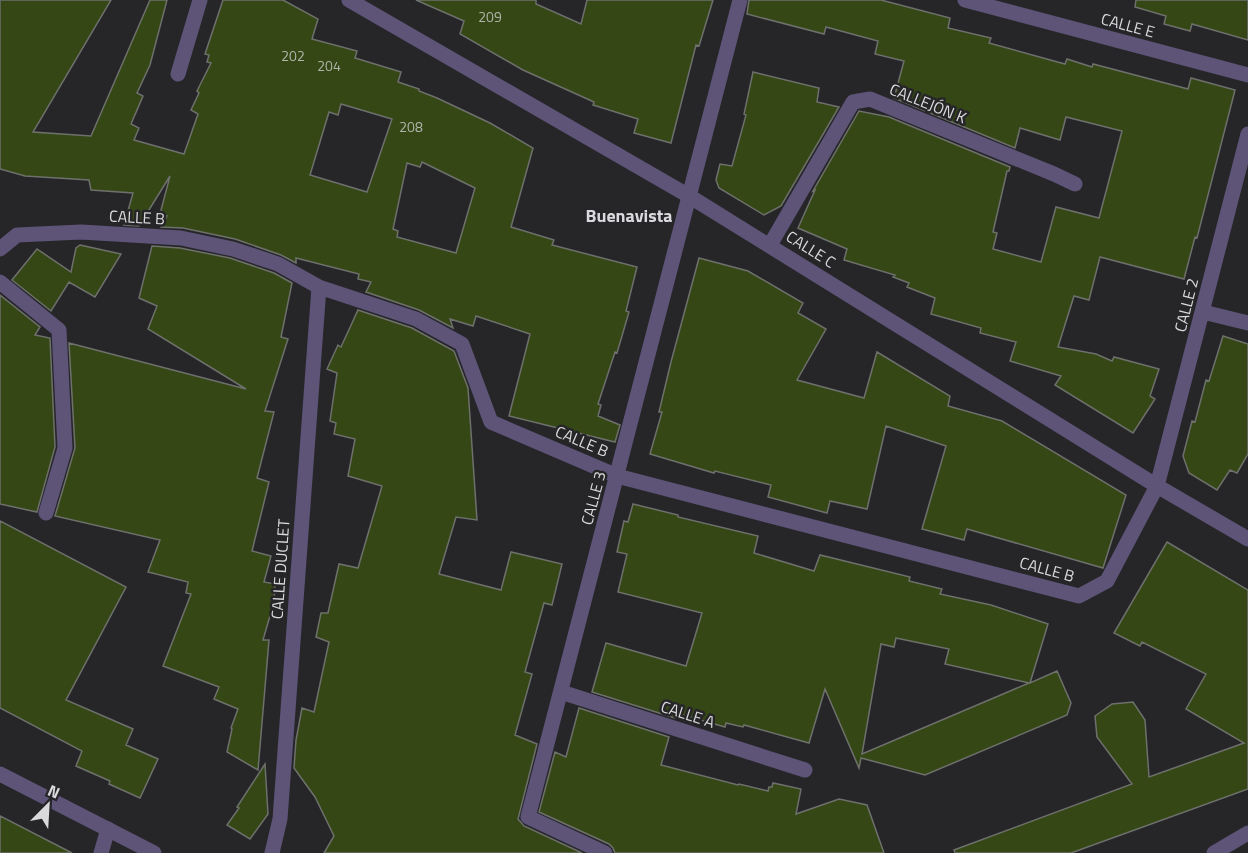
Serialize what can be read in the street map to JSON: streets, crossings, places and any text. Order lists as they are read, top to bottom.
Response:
{
  "streets": {
    "street": [
      "CALLE E",
      "CALLEJÓN K",
      "CALLE B",
      "CALLE C",
      "CALLE 2",
      "CALLE 3",
      "CALLE DUCLET",
      "CALLE A"
    ]
  },
  "crossings": [
    ["CALLEJÓN K", "CALLE C"],
    ["CALLE B", "CALLE C"],
    ["CALLE B", "CALLE 2"],
    ["CALLE B", "CALLE 3"],
    ["CALLE B", "CALLE DUCLET"],
    ["CALLE C", "CALLE 2"],
    ["CALLE C", "CALLE 3"],
    ["CALLE 3", "CALLE A"]
  ],
  "districts": ["Buenavista"],
  "house_numbers": [
    "209",
    "202",
    "204",
    "208"
  ],
  "north": "top right"
}
